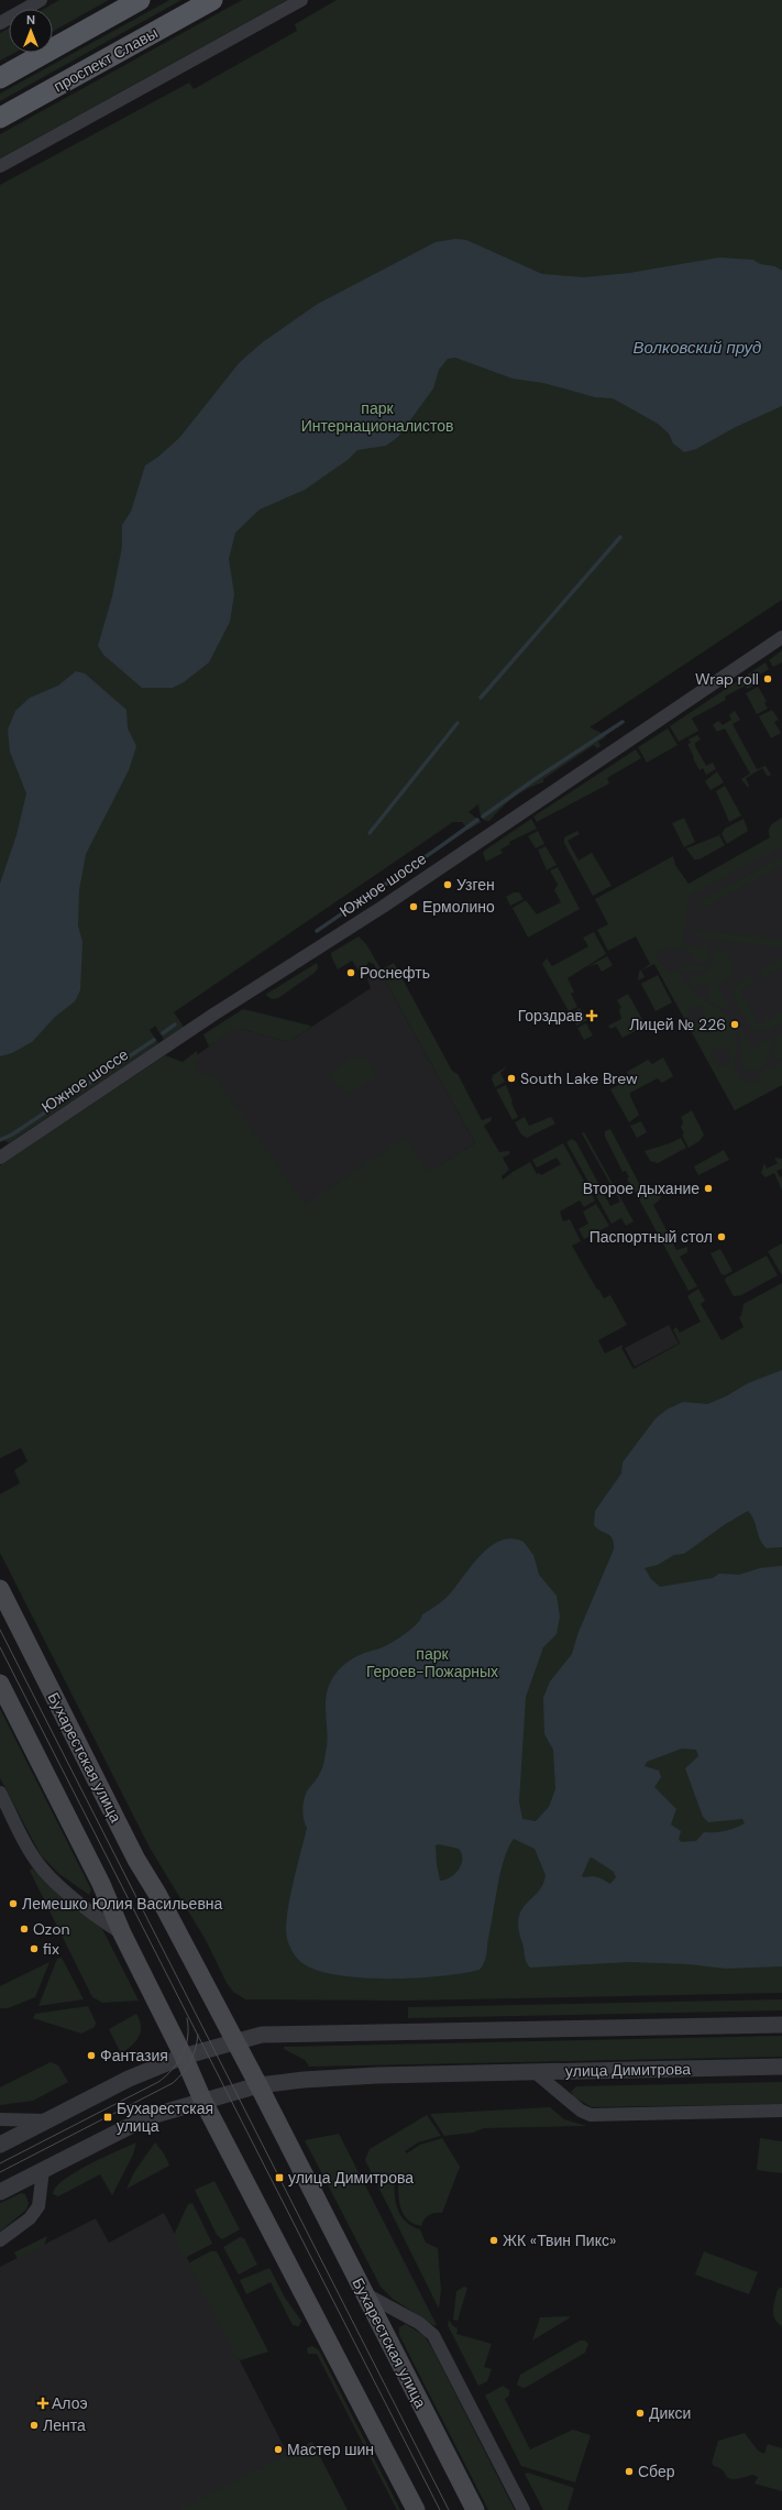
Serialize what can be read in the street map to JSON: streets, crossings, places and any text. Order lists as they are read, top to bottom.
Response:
{
  "streets": {
    "main road": ["проспект Славы", "Бухарестская улица"],
    "street": ["Южное шоссе", "улица Димитрова"]
  },
  "crossings": [
    ["Бухарестская улица", "улица Димитрова"]
  ],
  "water": ["Волковский пруд"],
  "parks": ["парк Интернационалистов", "парк Героев-Пожарных"],
  "places": {
    "other": [
      "Wrap roll",
      "Узген",
      "Ермолино",
      "Роснефть",
      "Лицей № 226",
      "South Lake Brew",
      "Второе дыхание",
      "Паспортный стол",
      "Лемешко Юлия Васильевна",
      "Ozon",
      "fix",
      "Фантазия",
      "ЖК «Твин Пикс»",
      "Дикси",
      "Лента",
      "Мастер шин",
      "Сбер"
    ],
    "health": ["Горздрав", "Алоэ"],
    "transit": ["Бухарестская улица", "улица Димитрова"]
  },
  "north": "top"
}
